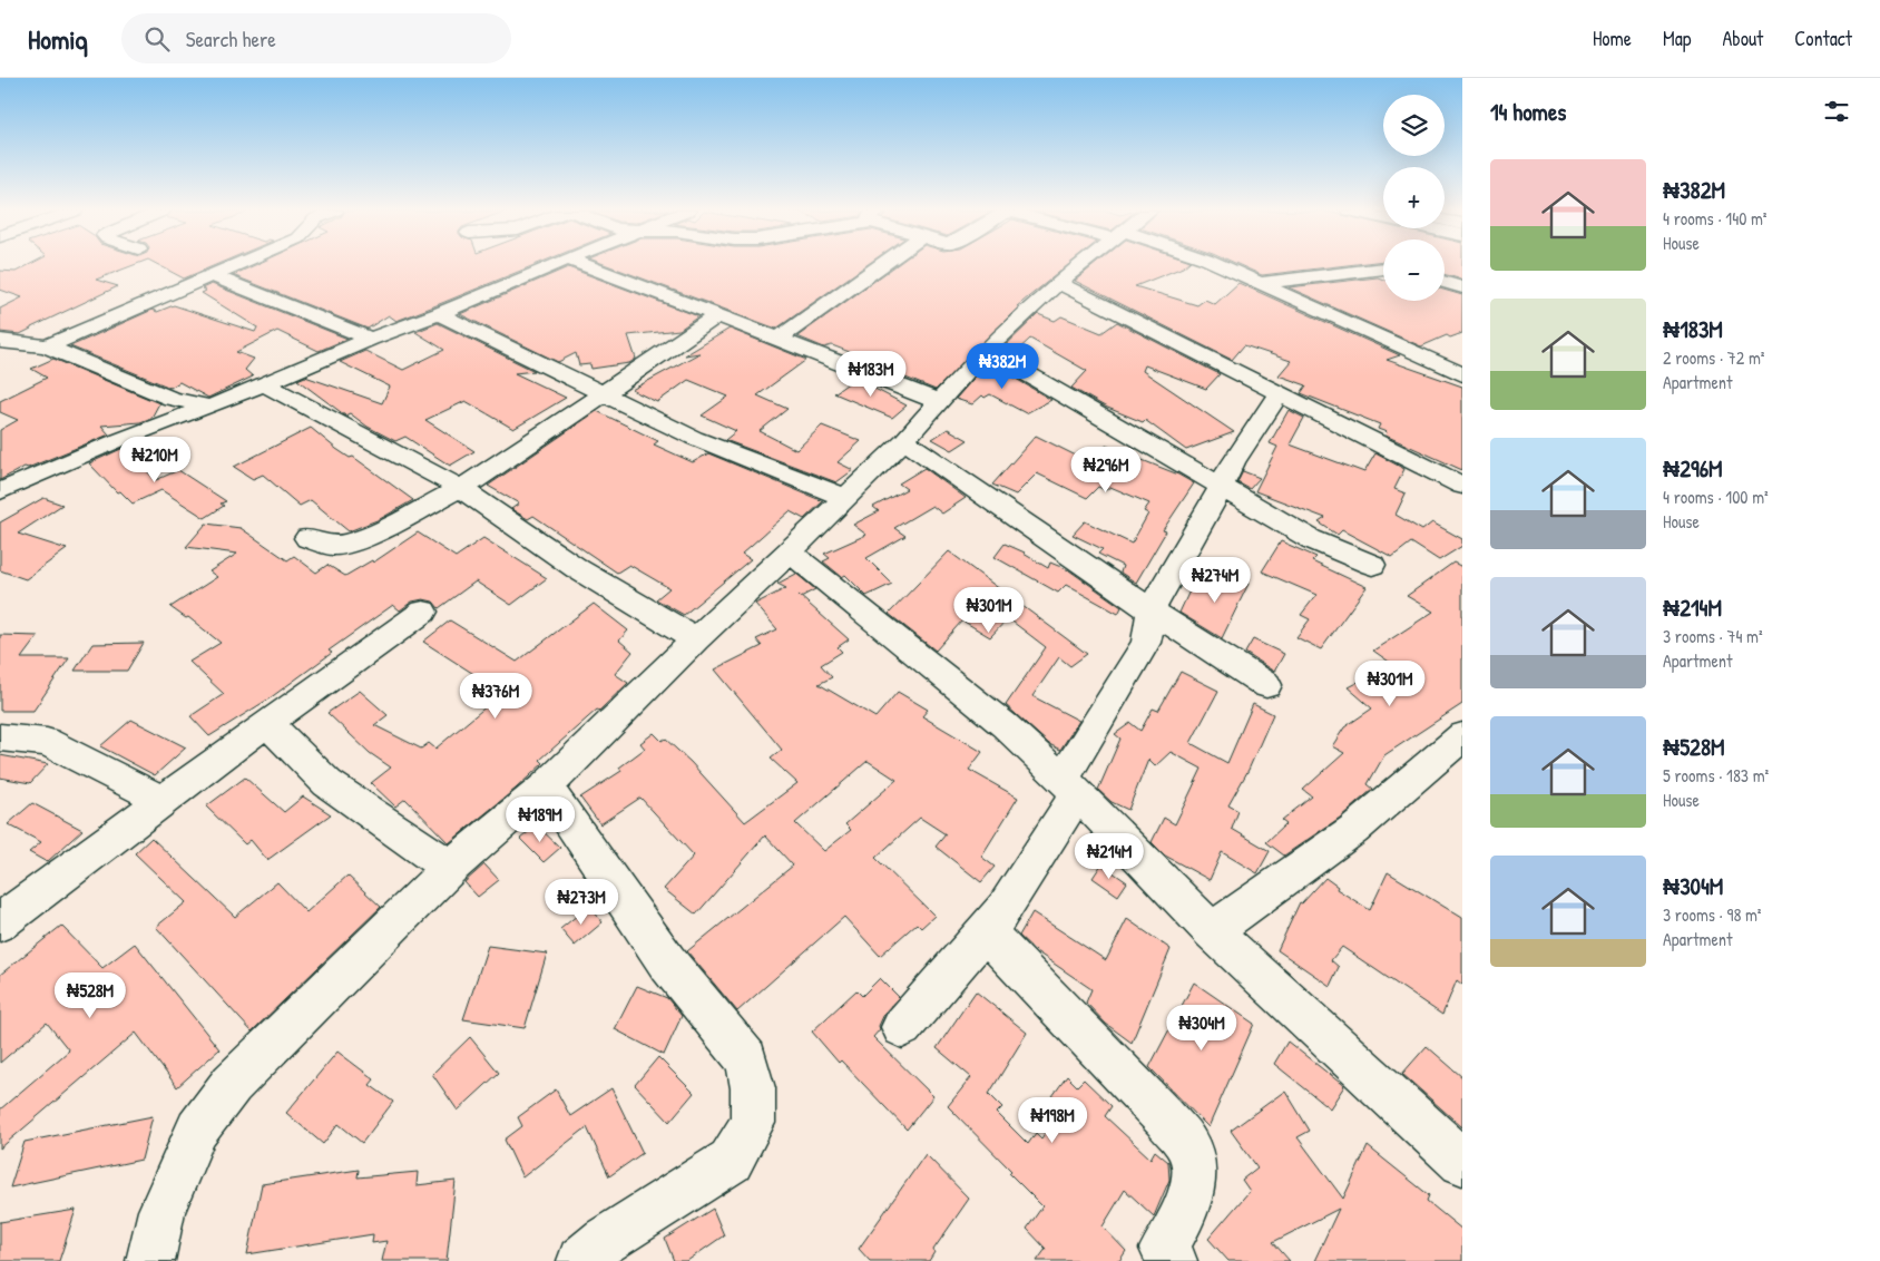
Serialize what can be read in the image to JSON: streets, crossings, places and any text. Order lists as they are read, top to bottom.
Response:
{
  "page": {
    "header": "Homiq",
    "search": "Search here",
    "nav": [
      "Home",
      "Map",
      "About",
      "Contact"
    ],
    "heading": "14 homes",
    "map_buttons": ["+", "−"],
    "list": [
      {
        "name": "₦382M",
        "note": "4 rooms · 140 m² · House"
      },
      {
        "name": "₦183M",
        "note": "2 rooms · 72 m² · Apartment"
      },
      {
        "name": "₦296M",
        "note": "4 rooms · 100 m² · House"
      },
      {
        "name": "₦214M",
        "note": "3 rooms · 74 m² · Apartment"
      },
      {
        "name": "₦528M",
        "note": "5 rooms · 183 m² · House"
      },
      {
        "name": "₦304M",
        "note": "3 rooms · 98 m² · Apartment"
      }
    ],
    "price": [
      "₦382M",
      "₦183M",
      "₦210M",
      "₦296M",
      "₦274M",
      "₦301M",
      "₦301M",
      "₦376M",
      "₦189M",
      "₦214M",
      "₦273M",
      "₦528M",
      "₦304M",
      "₦198M"
    ]
  }
}
